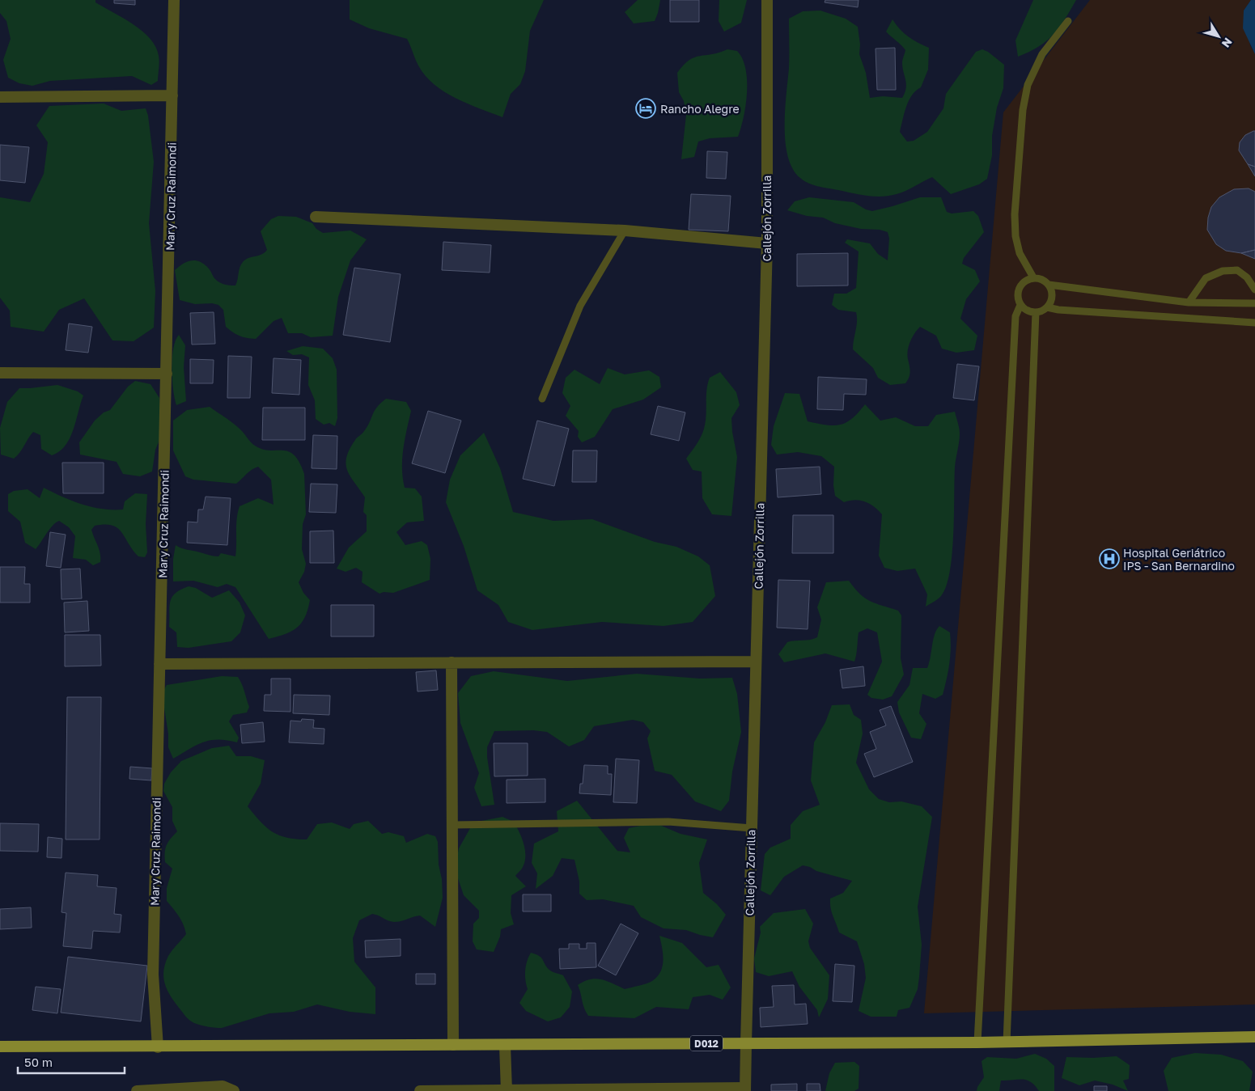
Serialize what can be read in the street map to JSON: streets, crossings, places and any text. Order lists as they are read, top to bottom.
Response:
{
  "streets": {
    "main road": ["D012"],
    "street": ["Mary Cruz Raimondi", "Callejón Zorrilla"]
  },
  "crossings": [
    ["Mary Cruz Raimondi", "D012"],
    ["Callejón Zorrilla", "D012"]
  ],
  "places": {
    "hotel": ["Rancho Alegre"],
    "hospital": ["Hospital Geriátrico IPS - San Bernardino"]
  },
  "scale_bar": "50 m",
  "north": "bottom right"
}
